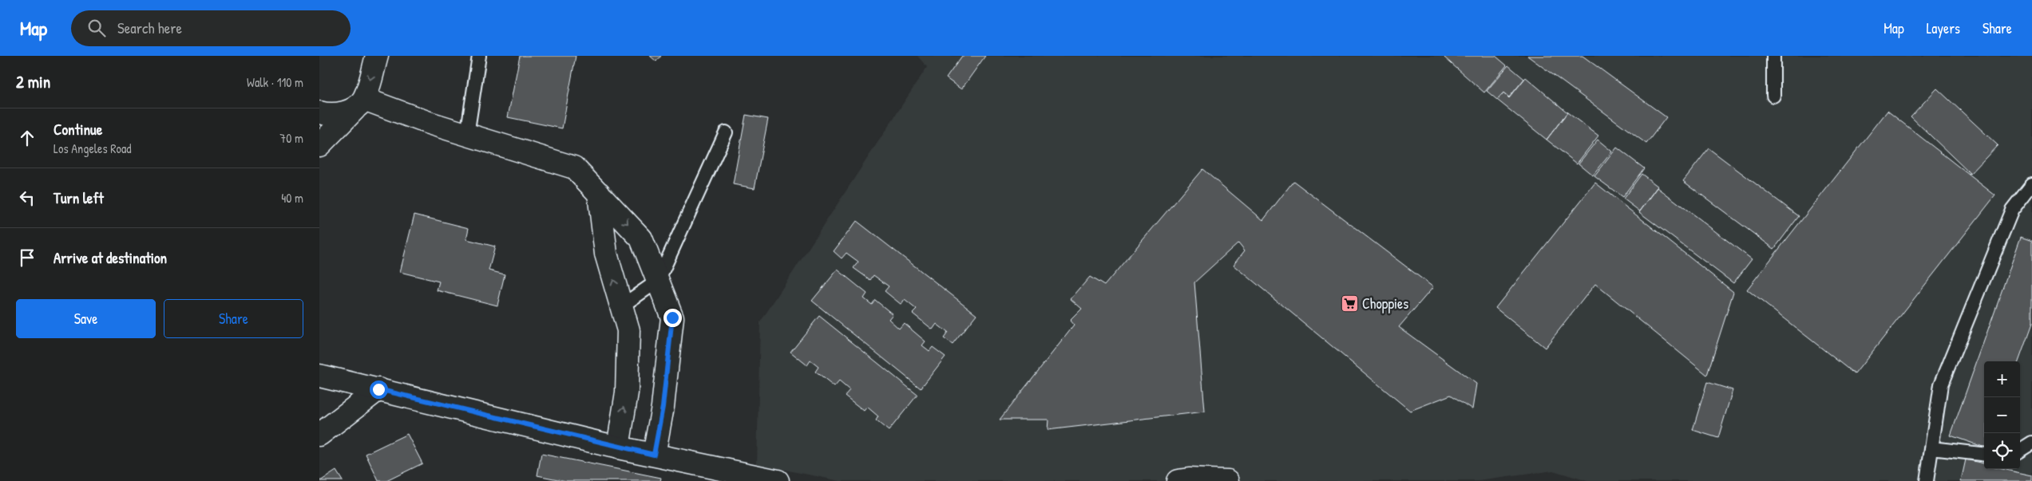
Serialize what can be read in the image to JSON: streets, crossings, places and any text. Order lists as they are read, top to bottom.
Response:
{
  "places": {
    "supermarket": ["Choppies"]
  },
  "page": {
    "header": "Map",
    "search": "Search here",
    "nav": ["Map", "Layers", "Share"],
    "heading": ["2 min", "Walk · 110 m"],
    "list": [
      ["Continue", "Los Angeles Road", "70 m"],
      ["Turn left", "40 m"],
      "Arrive at destination"
    ],
    "buttons": ["Save", "Share"],
    "map_buttons": ["+", "−"]
  }
}
